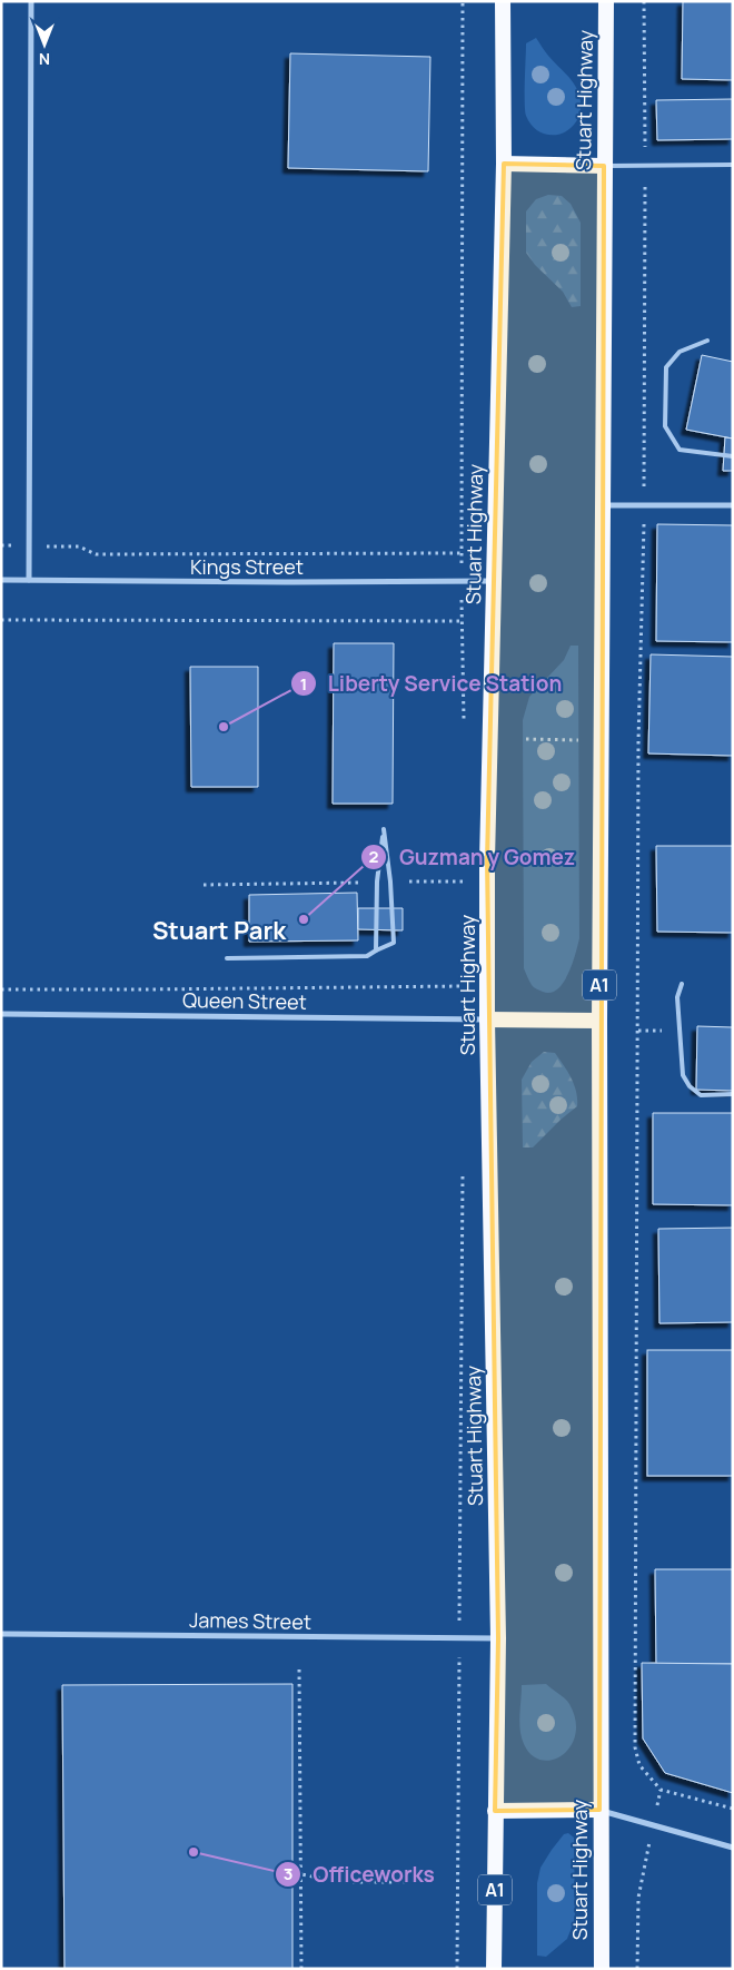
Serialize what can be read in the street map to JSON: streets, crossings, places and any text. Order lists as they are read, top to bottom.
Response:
{
  "streets": {
    "highway": ["Stuart Highway", "A1"],
    "street": ["Kings Street", "Queen Street", "James Street"]
  },
  "crossings": [
    ["Stuart Highway", "Kings Street"],
    ["Stuart Highway", "Queen Street"],
    ["Stuart Highway", "James Street"]
  ],
  "districts": ["Stuart Park"],
  "places": ["Liberty Service Station", "Guzman y Gomez", "Officeworks"],
  "north": "bottom"
}
